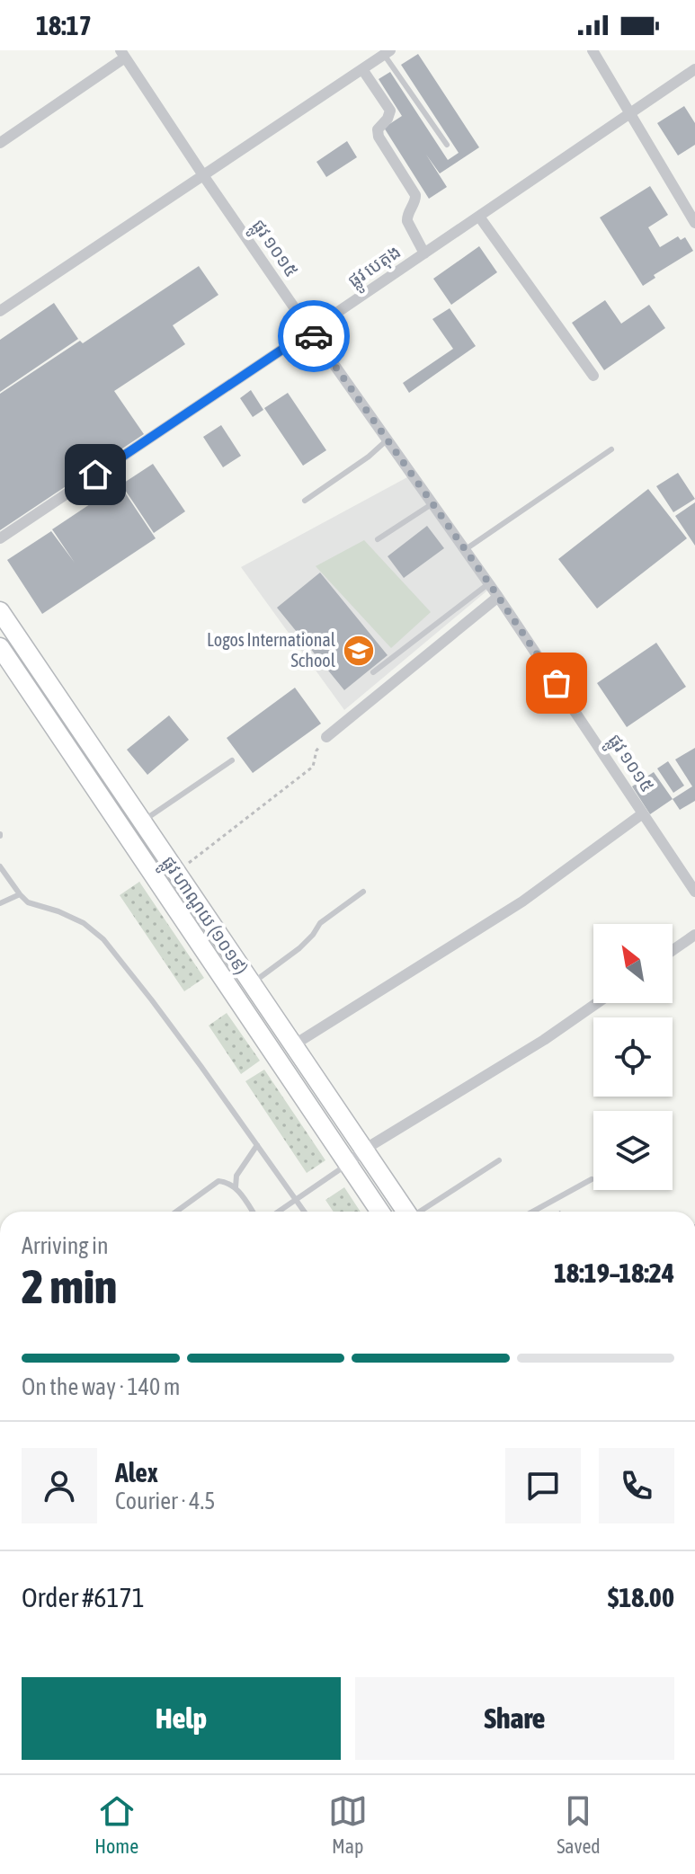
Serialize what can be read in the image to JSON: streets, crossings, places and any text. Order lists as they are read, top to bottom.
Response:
{
  "streets": {
    "main road": ["ផ្លូវ ហាណូយ (១០១៩)"],
    "street": ["ផ្លូវ ១០១៥", "ផ្លូវ បេតុង"]
  },
  "crossings": [
    ["ផ្លូវ ១០១៥", "ផ្លូវ បេតុង"]
  ],
  "places": {
    "school or university": ["Logos International School"]
  },
  "north": "top left",
  "page": {
    "status": "18:17",
    "heading": ["2 min", "Arriving in", "18:19–18:24"],
    "panel": [
      "Alex",
      "Courier · 4.5",
      "Order #6171",
      "$18.00"
    ],
    "bar": "On the way · 140 m",
    "buttons": ["Help", "Share"],
    "tabs": ["Home", "Map", "Saved"]
  }
}
